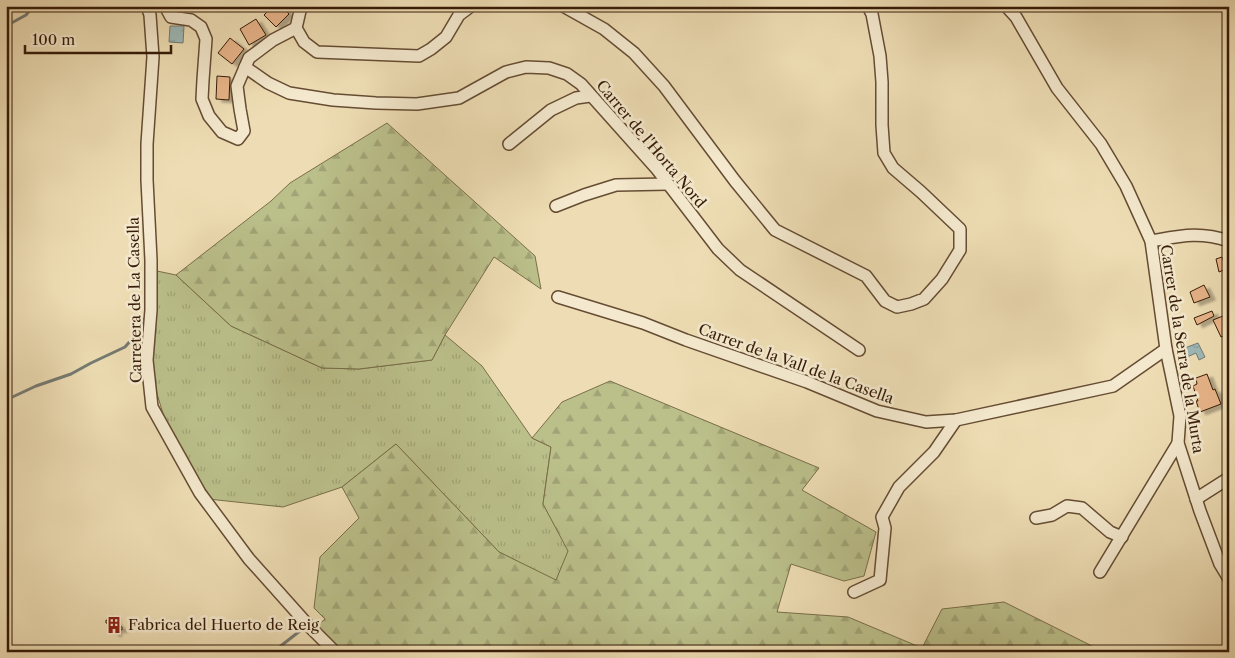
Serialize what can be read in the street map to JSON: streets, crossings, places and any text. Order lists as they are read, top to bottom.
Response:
{
  "streets": {
    "street": [
      "Carrer de l'Horta Nord",
      "Carretera de La Casella",
      "Carrer de la Serra de la Murta",
      "Carrer de la Vall de la Casella"
    ]
  },
  "crossings": [
    ["Carrer de la Serra de la Murta", "Carrer de la Vall de la Casella"]
  ],
  "places": {
    "building": ["Fabrica del Huerto de Reig"]
  },
  "scale_bar": "100 m"
}
